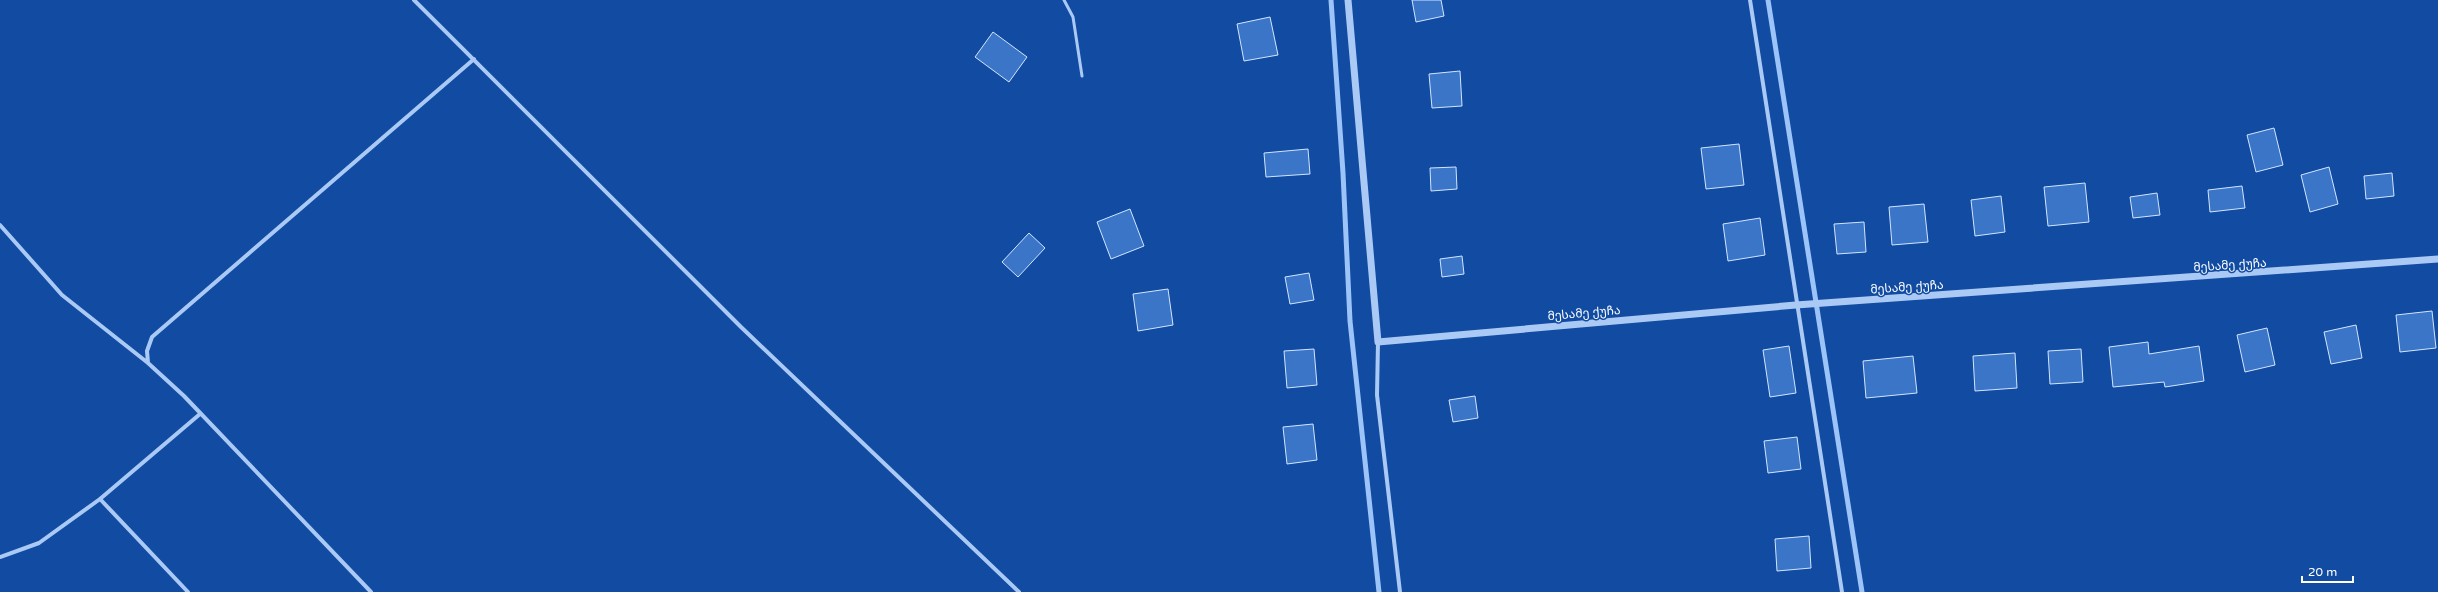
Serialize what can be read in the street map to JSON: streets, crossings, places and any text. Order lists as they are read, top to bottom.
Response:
{
  "streets": {
    "street": ["მესამე ქუჩა"]
  },
  "scale_bar": "20 m"
}
